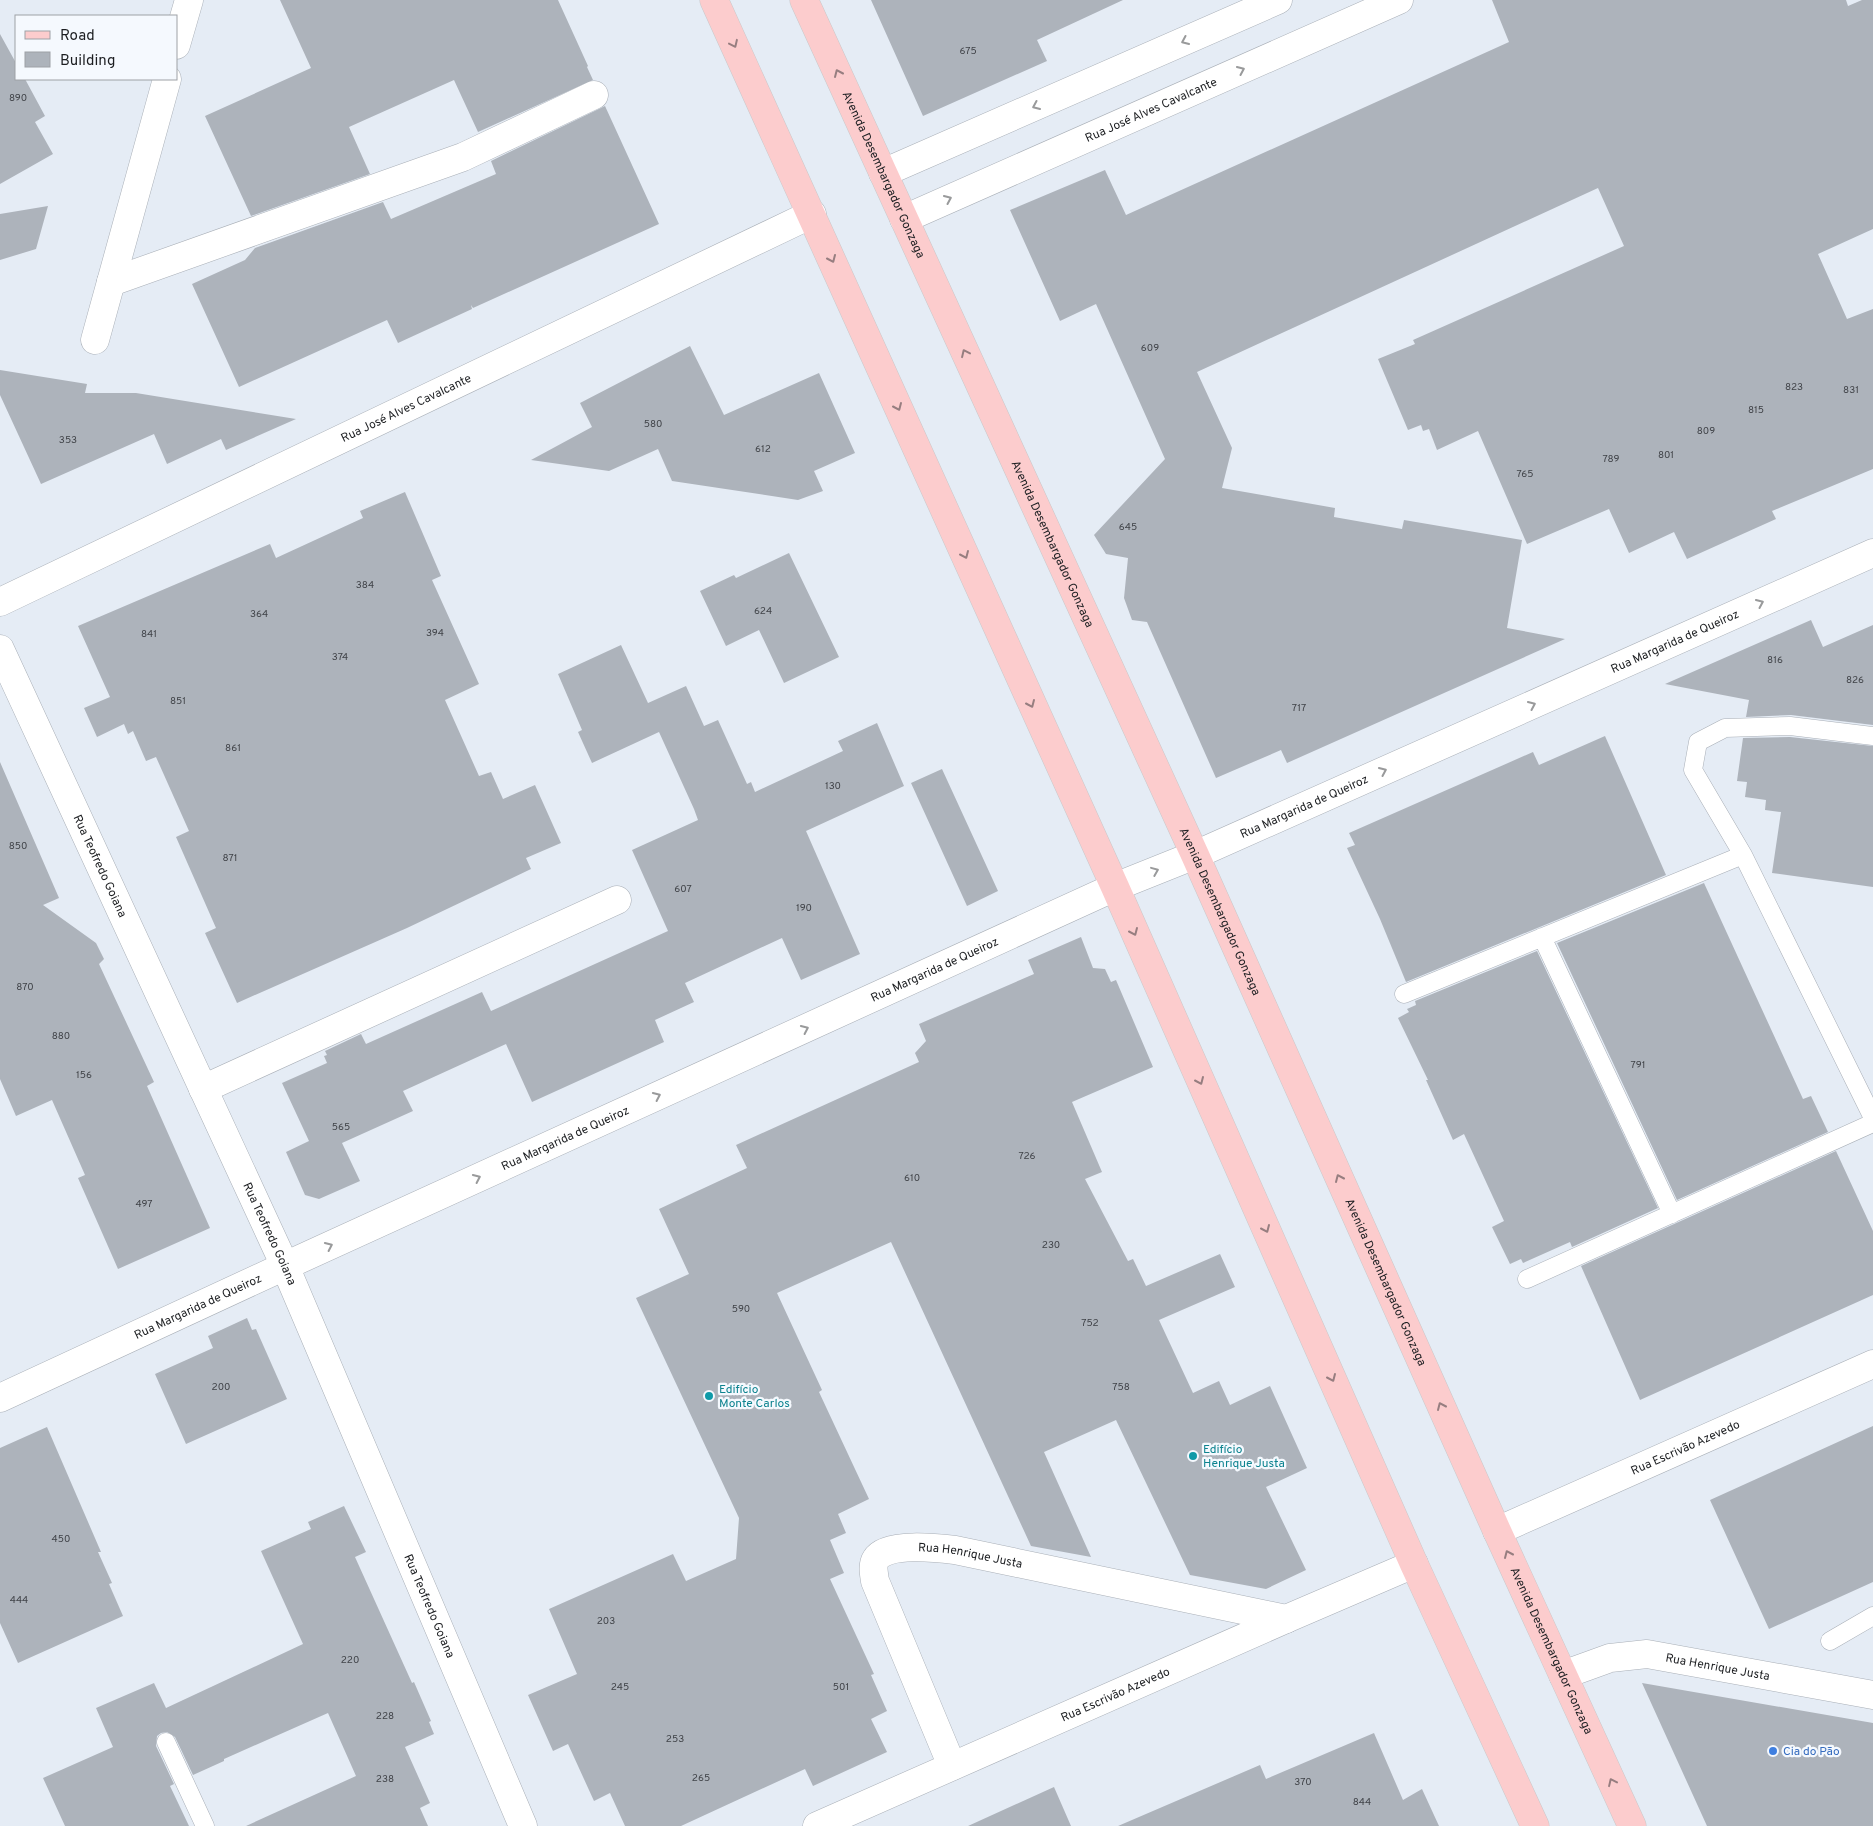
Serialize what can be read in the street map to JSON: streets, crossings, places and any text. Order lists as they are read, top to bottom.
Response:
{
  "streets": {
    "main road": ["Avenida Desembargador Gonzaga"],
    "street": [
      "Rua José Alves Cavalcante",
      "Rua Margarida de Queiroz",
      "Rua Teofredo Goiana",
      "Rua Escrivão Azevedo",
      "Rua Henrique Justa"
    ]
  },
  "crossings": [
    ["Rua José Alves Cavalcante", "Avenida Desembargador Gonzaga"],
    ["Avenida Desembargador Gonzaga", "Rua Margarida de Queiroz"],
    ["Avenida Desembargador Gonzaga", "Rua Escrivão Azevedo"],
    ["Avenida Desembargador Gonzaga", "Rua Henrique Justa"],
    ["Rua Margarida de Queiroz", "Rua Teofredo Goiana"],
    ["Rua Escrivão Azevedo", "Rua Henrique Justa"]
  ],
  "one_way": ["Rua Margarida de Queiroz"],
  "places": ["Edifício Monte Carlos", "Edifício Henrique Justa", "Cia do Pão"],
  "house_numbers": [
    "675",
    "890",
    "609",
    "823",
    "831",
    "815",
    "580",
    "809",
    "353",
    "612",
    "801",
    "789",
    "765",
    "645",
    "384",
    "624",
    "364",
    "394",
    "841",
    "374",
    "816",
    "826",
    "851",
    "717",
    "861",
    "130",
    "850",
    "871",
    "607",
    "190",
    "870",
    "880",
    "791",
    "156",
    "565",
    "726",
    "610",
    "497",
    "230",
    "590",
    "752",
    "200",
    "758",
    "450",
    "444",
    "203",
    "220",
    "245",
    "501",
    "228",
    "253",
    "265",
    "238",
    "370",
    "844"
  ],
  "legend": ["Road", "Building"]
}
